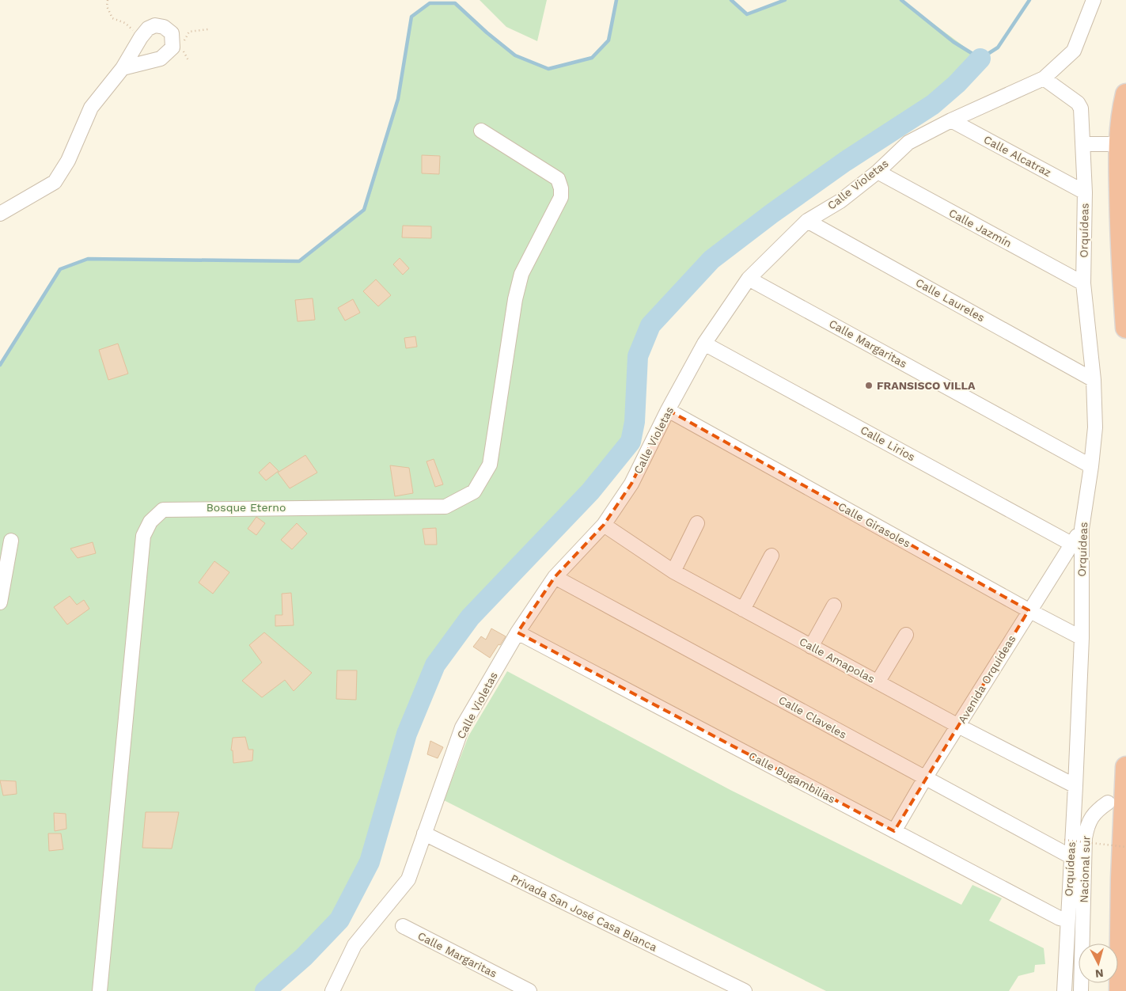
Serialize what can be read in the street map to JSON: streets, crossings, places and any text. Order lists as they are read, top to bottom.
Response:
{
  "streets": {
    "street": [
      "Calle Alcatraz",
      "Calle Violetas",
      "Calle Jazmín",
      "Orquídeas",
      "Calle Laureles",
      "Calle Margaritas",
      "Calle Lirios",
      "Calle Girasoles",
      "Calle Amapolas",
      "Avenida Orquídeas",
      "Calle Claveles",
      "Calle Bugambilias",
      "Nacional sur",
      "Privada San José Casa Blanca"
    ]
  },
  "crossings": [
    ["Calle Alcatraz", "Calle Violetas"],
    ["Calle Alcatraz", "Orquídeas"],
    ["Calle Violetas", "Calle Jazmín"],
    ["Calle Violetas", "Orquídeas"],
    ["Calle Violetas", "Calle Laureles"],
    ["Calle Violetas", "Calle Margaritas"],
    ["Calle Violetas", "Calle Lirios"],
    ["Calle Violetas", "Calle Girasoles"],
    ["Calle Violetas", "Calle Amapolas"],
    ["Calle Violetas", "Calle Claveles"],
    ["Calle Violetas", "Calle Bugambilias"],
    ["Calle Violetas", "Privada San José Casa Blanca"],
    ["Calle Jazmín", "Orquídeas"],
    ["Orquídeas", "Calle Laureles"],
    ["Orquídeas", "Calle Margaritas"],
    ["Orquídeas", "Calle Girasoles"],
    ["Orquídeas", "Calle Amapolas"],
    ["Orquídeas", "Avenida Orquídeas"],
    ["Orquídeas", "Calle Claveles"],
    ["Orquídeas", "Calle Bugambilias"],
    ["Calle Lirios", "Avenida Orquídeas"],
    ["Calle Girasoles", "Avenida Orquídeas"],
    ["Calle Amapolas", "Avenida Orquídeas"],
    ["Avenida Orquídeas", "Calle Claveles"],
    ["Avenida Orquídeas", "Calle Bugambilias"]
  ],
  "parks": ["Bosque Eterno"],
  "places": ["FRANSISCO VILLA"],
  "north": "bottom"
}
